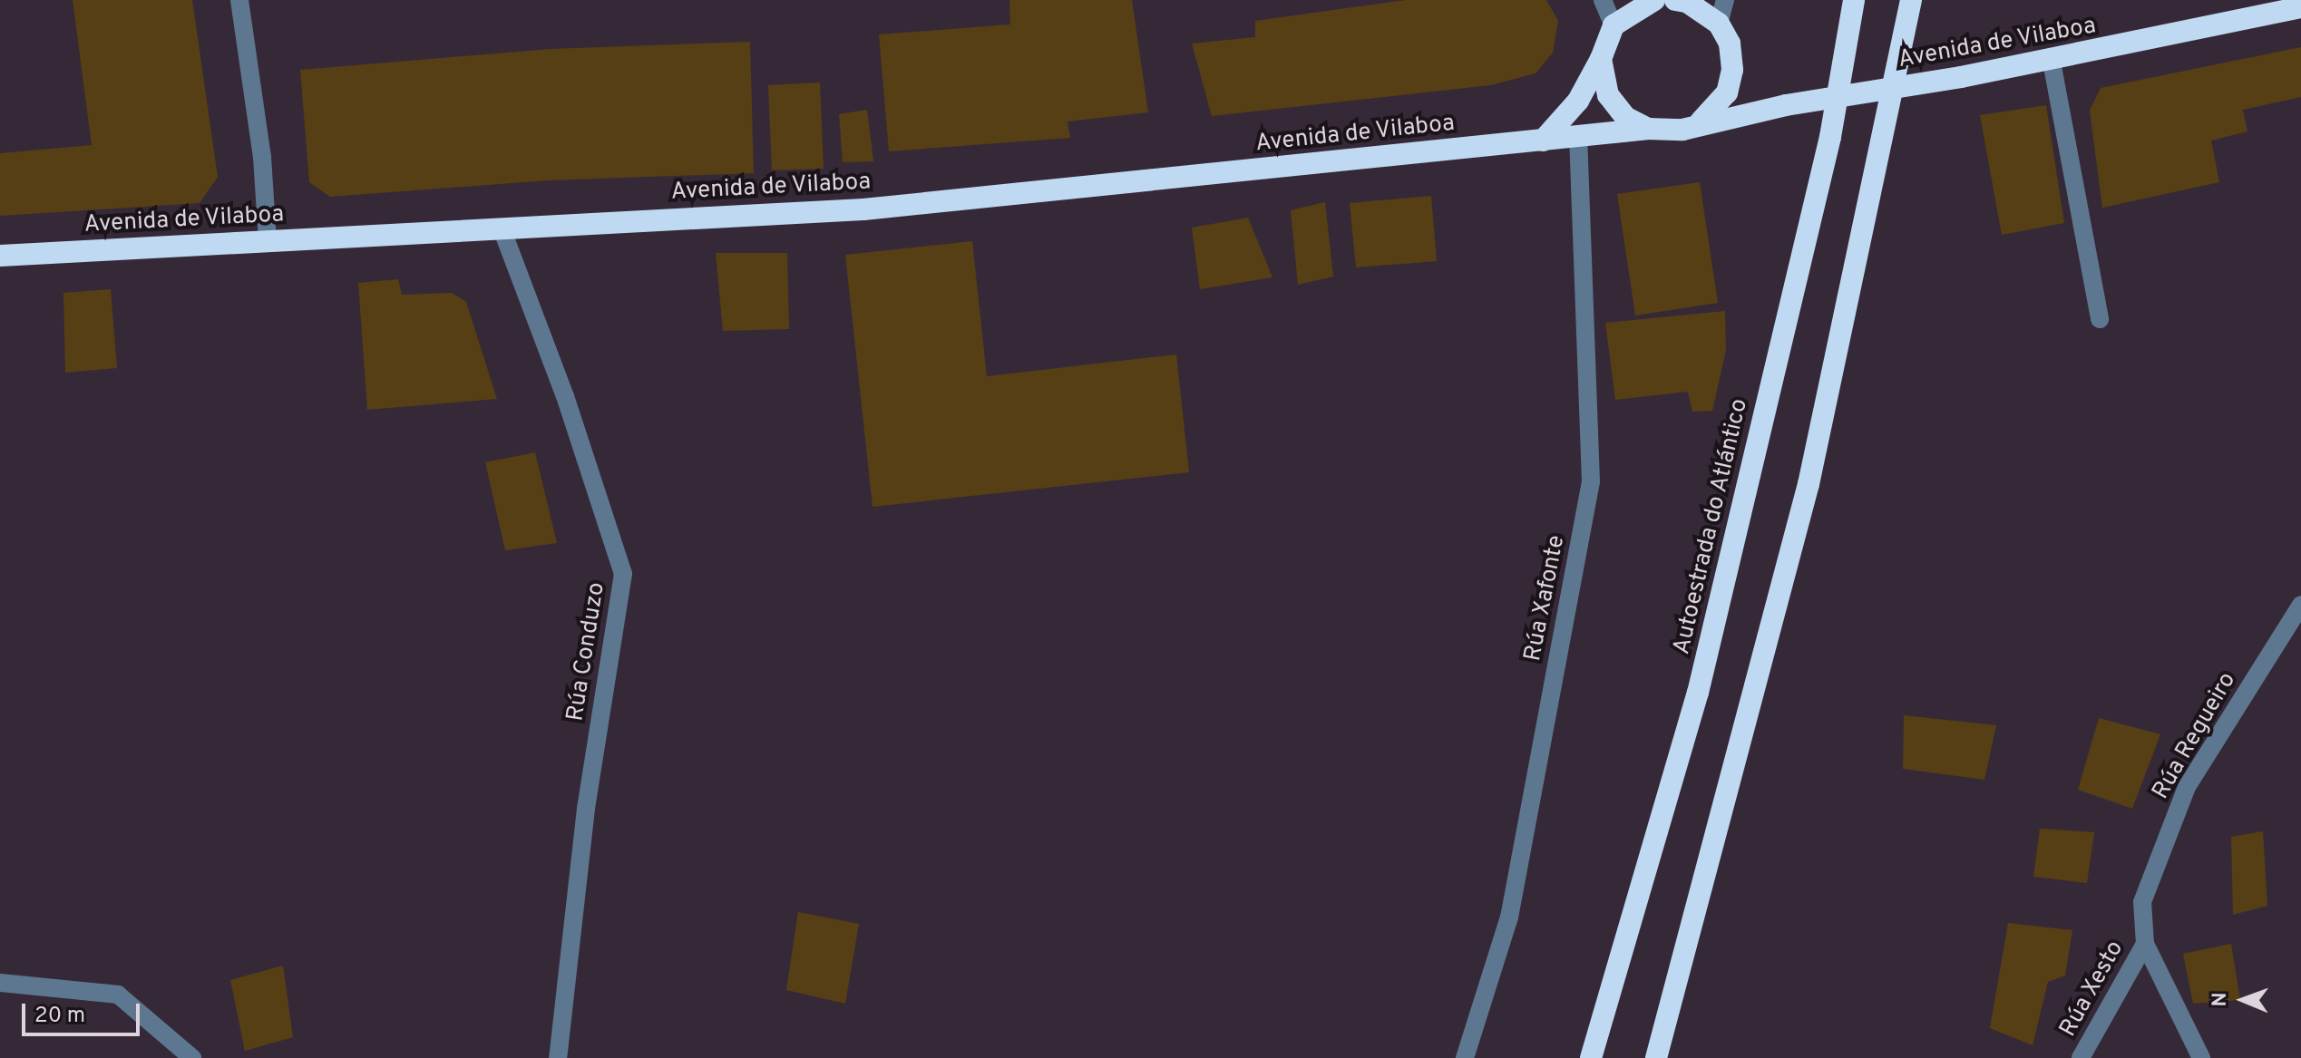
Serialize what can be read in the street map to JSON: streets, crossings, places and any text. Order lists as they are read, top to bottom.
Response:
{
  "streets": {
    "highway": ["Avenida de Vilaboa", "Autoestrada do Atlántico"],
    "street": [
      "Rúa Xafonte",
      "Rúa Conduzo",
      "Rúa Regueiro",
      "Rúa Xesto"
    ]
  },
  "crossings": [
    ["Avenida de Vilaboa", "Rúa Xafonte"],
    ["Avenida de Vilaboa", "Rúa Conduzo"],
    ["Rúa Regueiro", "Rúa Xesto"]
  ],
  "scale_bar": "20 m",
  "north": "left"
}
